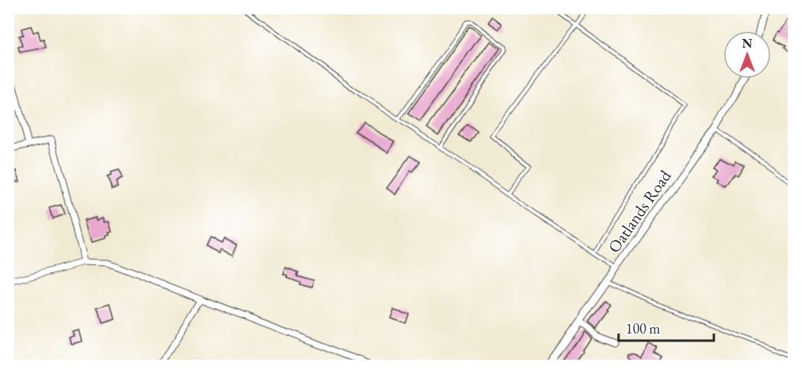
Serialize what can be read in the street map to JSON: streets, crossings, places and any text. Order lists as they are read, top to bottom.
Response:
{
  "streets": {
    "street": ["Oatlands Road"]
  },
  "scale_bar": "100 m",
  "north": "top"
}
